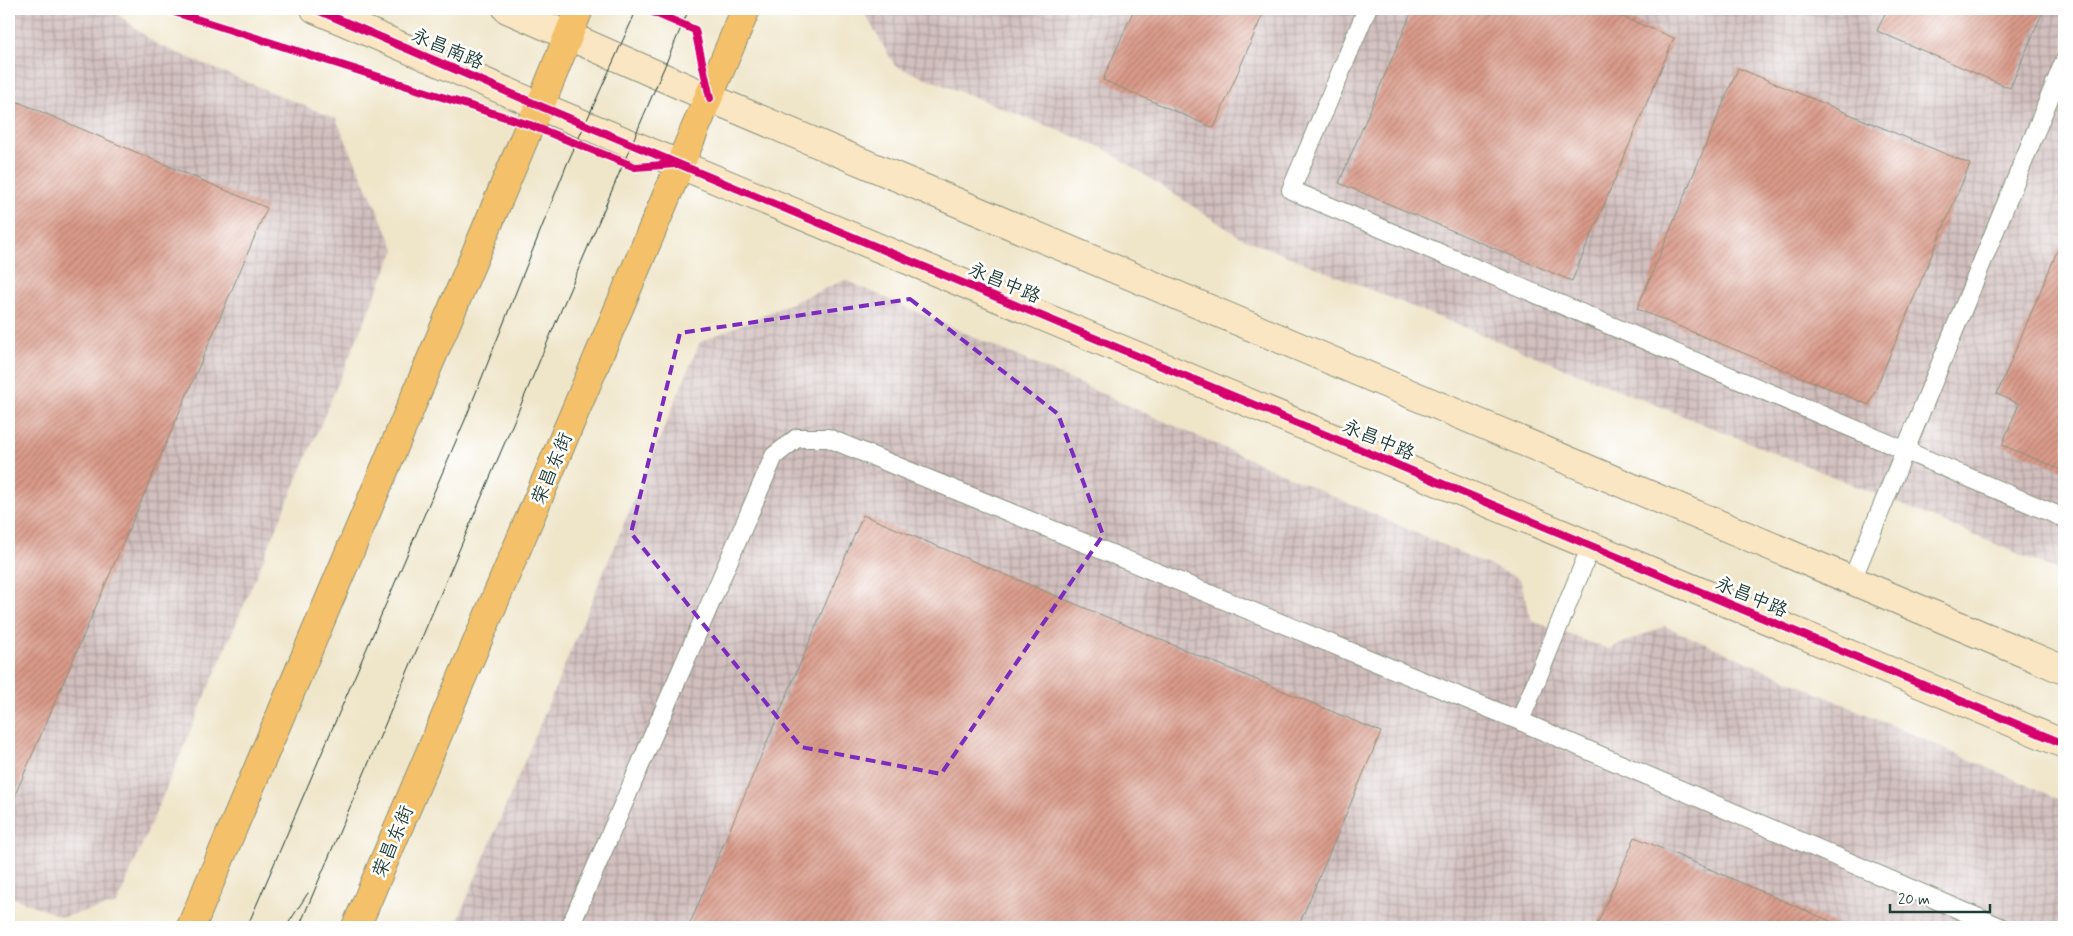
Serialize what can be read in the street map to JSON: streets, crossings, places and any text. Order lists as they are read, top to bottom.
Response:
{
  "streets": {
    "main road": ["荣昌东街"],
    "street": ["永昌南路", "永昌中路"]
  },
  "crossings": [
    ["永昌南路", "永昌中路"],
    ["永昌南路", "荣昌东街"],
    ["永昌中路", "荣昌东街"]
  ],
  "scale_bar": "20 m"
}
